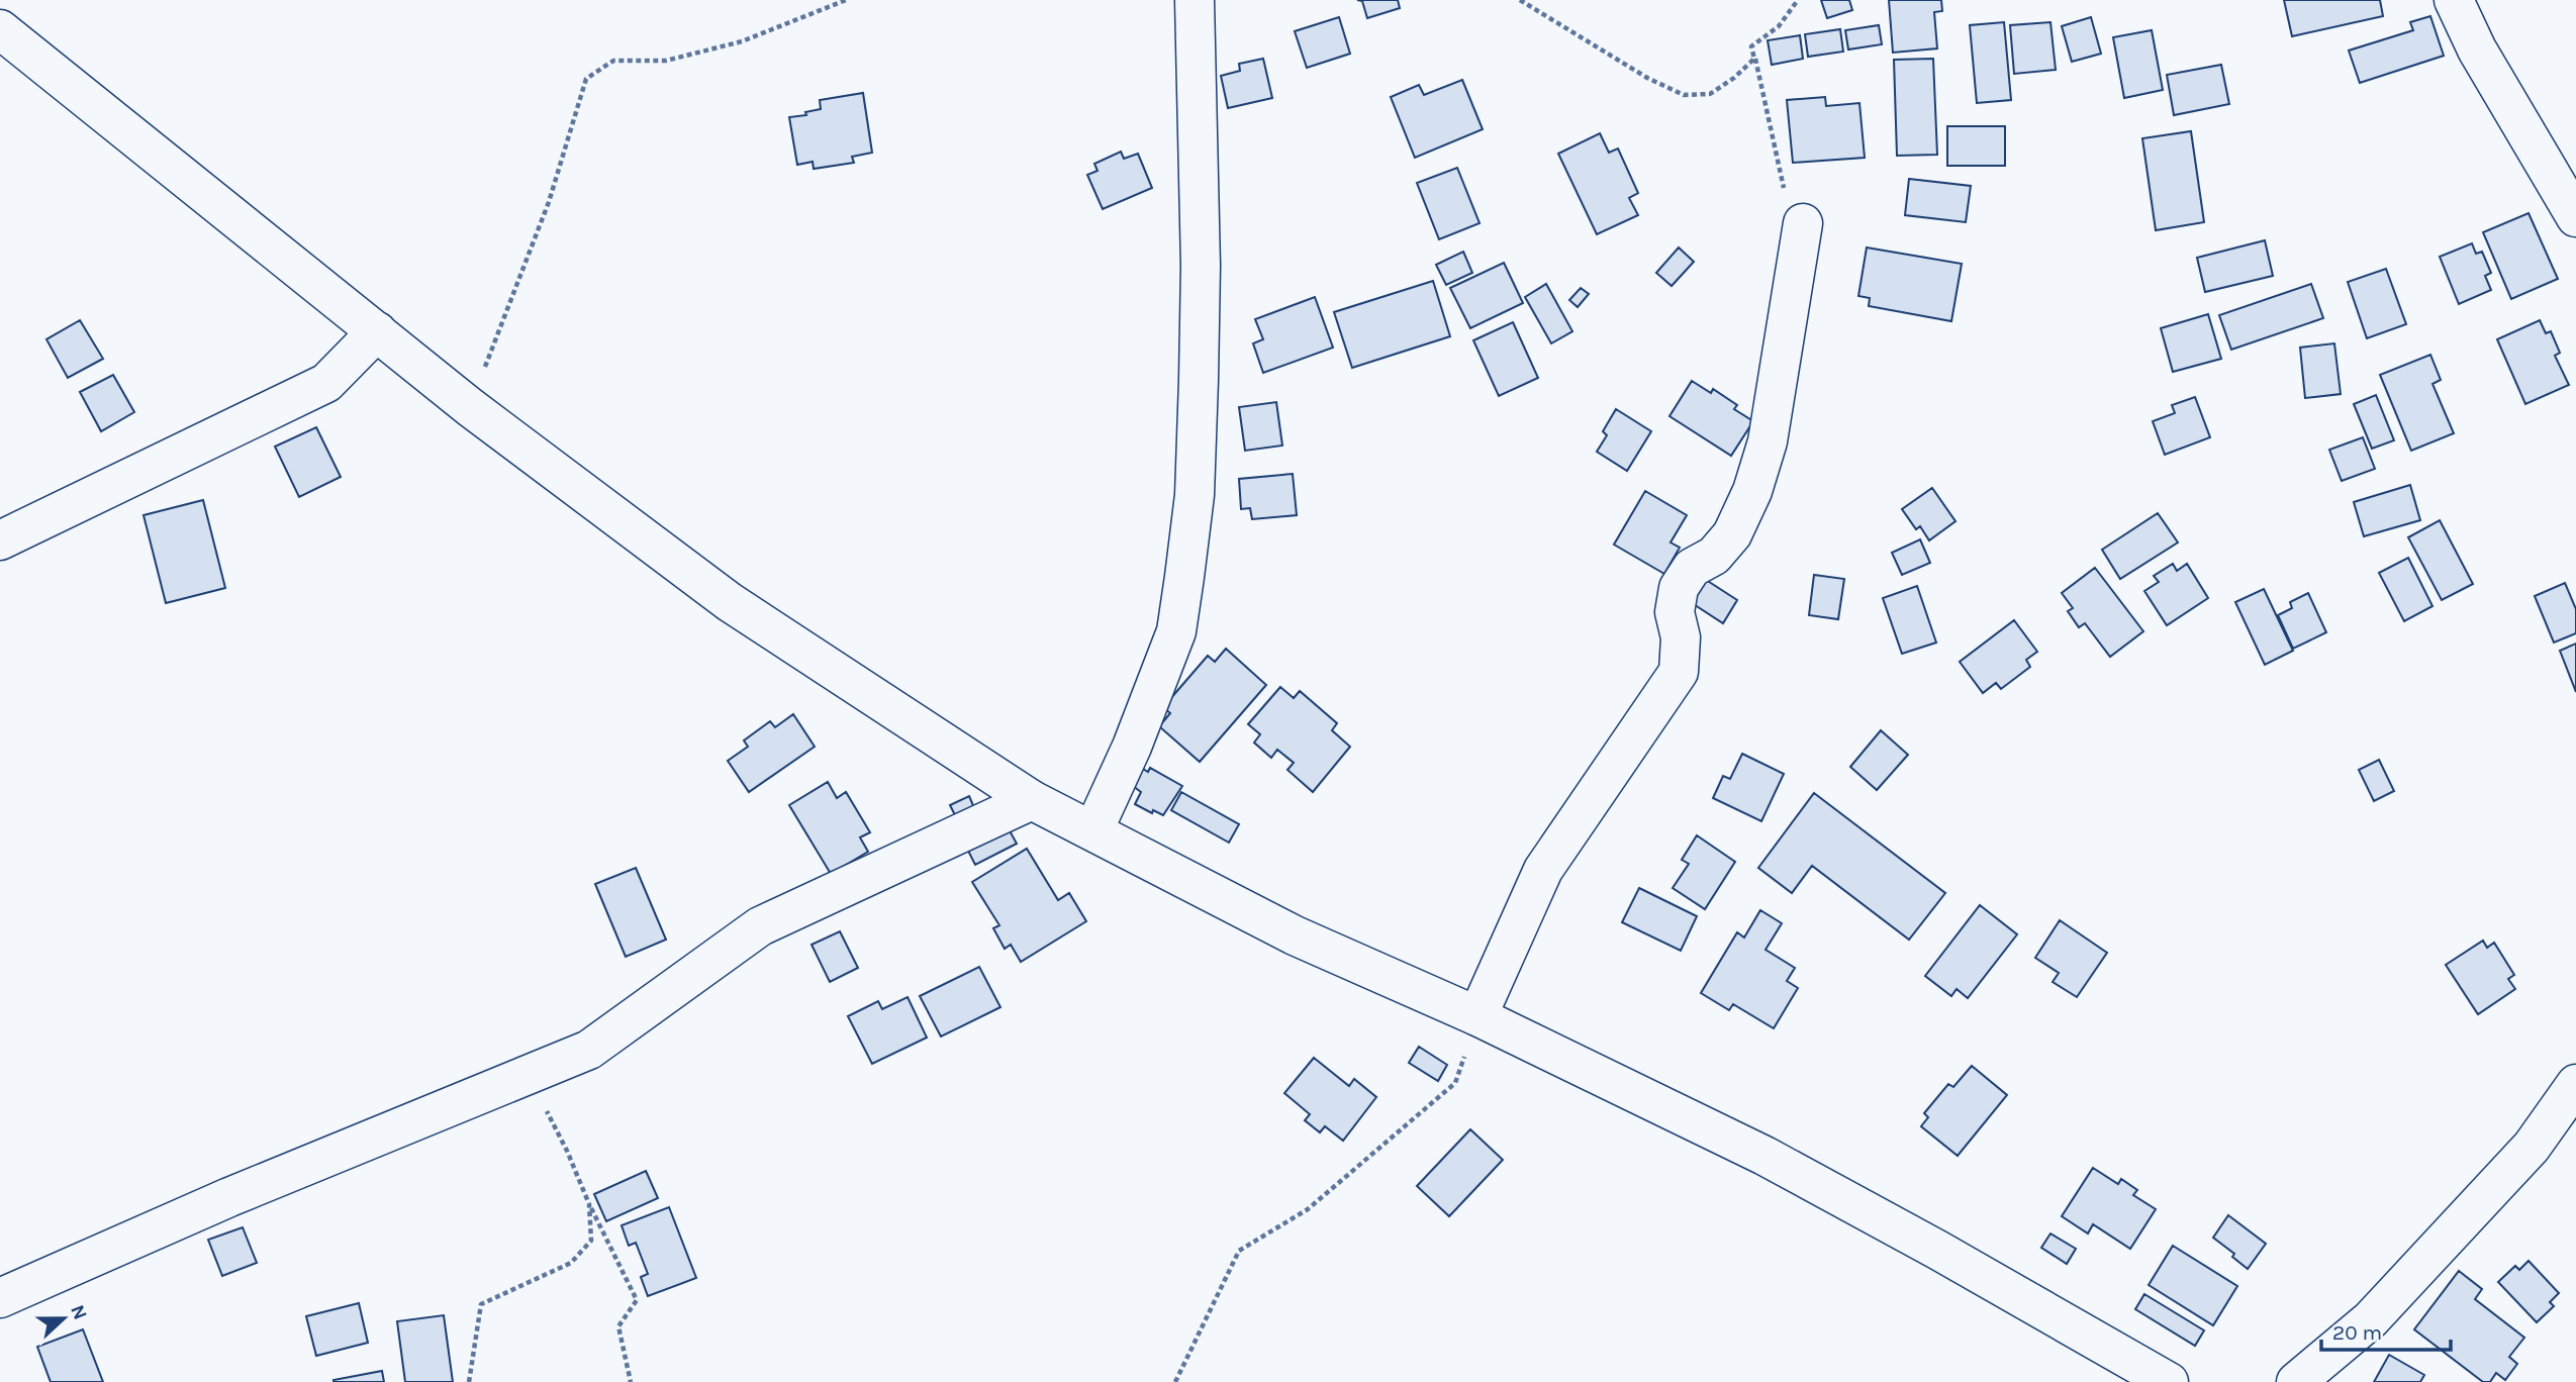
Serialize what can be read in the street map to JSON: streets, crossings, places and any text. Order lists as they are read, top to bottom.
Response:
{
  "scale_bar": "20 m",
  "north": "right"
}
